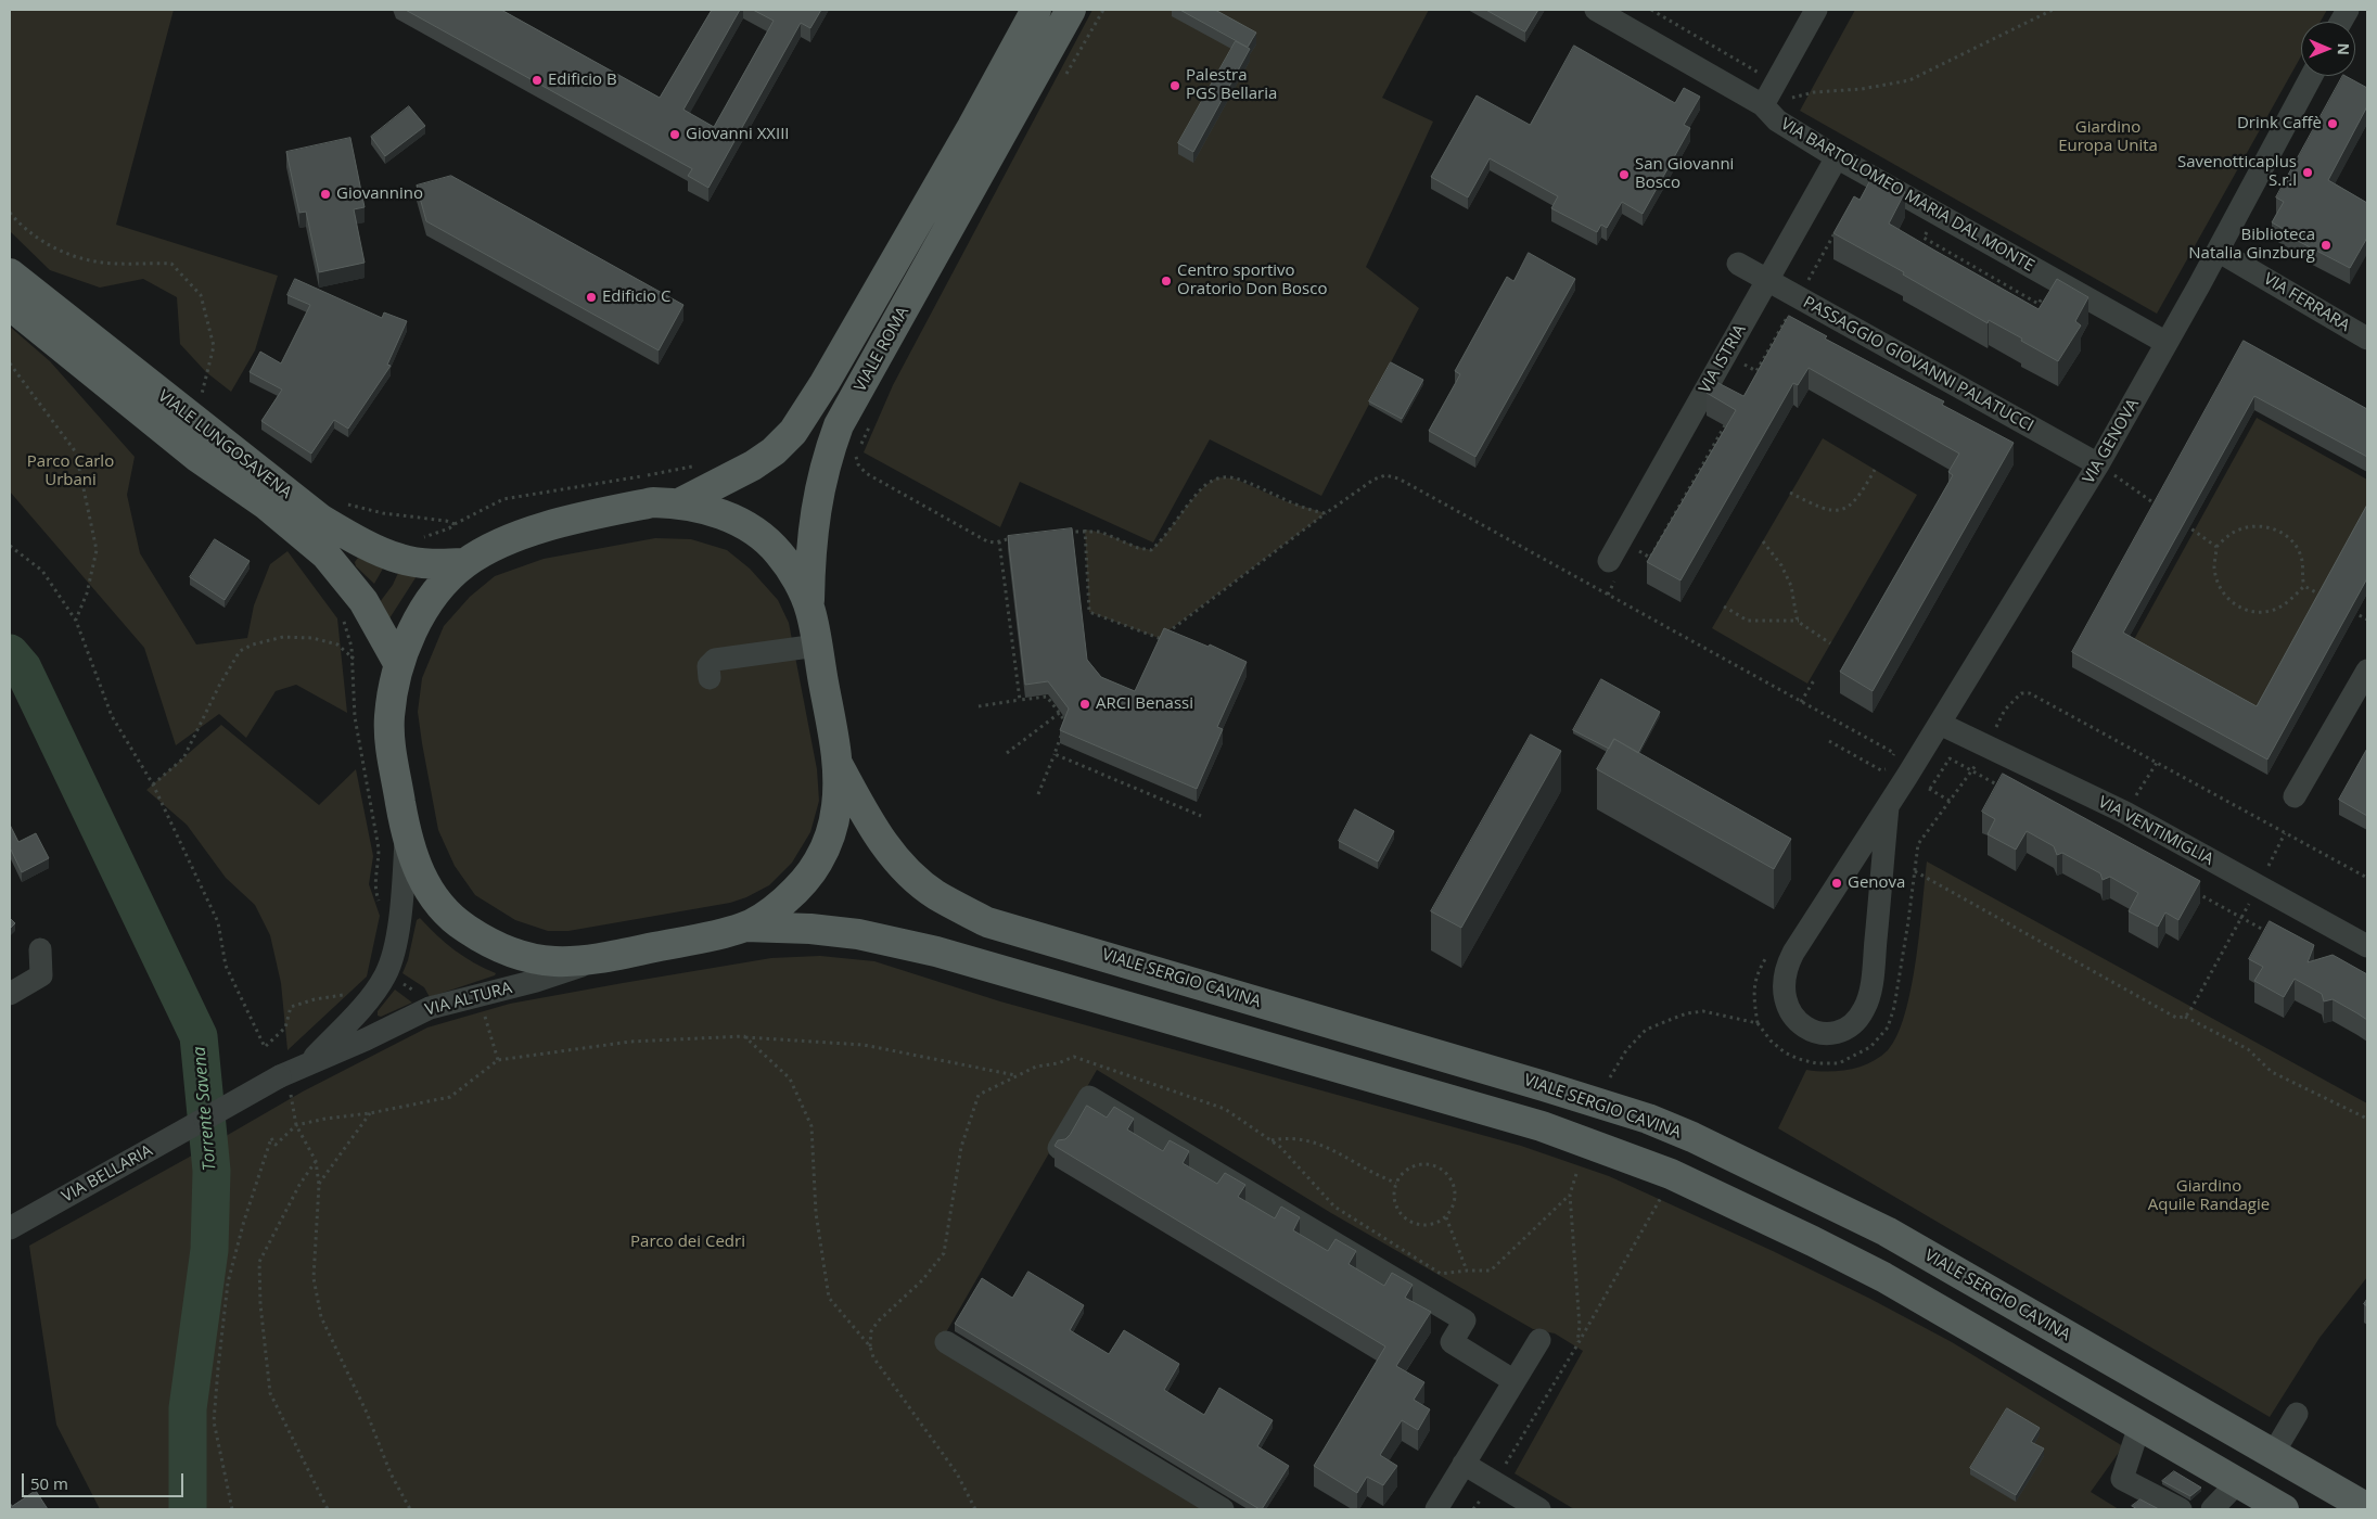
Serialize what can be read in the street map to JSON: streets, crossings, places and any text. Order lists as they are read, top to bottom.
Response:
{
  "streets": {
    "main road": ["VIALE ROMA", "VIALE LUNGOSAVENA", "VIALE SERGIO CAVINA"],
    "street": [
      "VIA BARTOLOMEO MARIA DAL MONTE",
      "VIA FERRARA",
      "VIA ISTRIA",
      "PASSAGGIO GIOVANNI PALATUCCI",
      "VIA GENOVA",
      "VIA VENTIMIGLIA",
      "VIA ALTURA",
      "VIA BELLARIA"
    ]
  },
  "crossings": [
    ["VIA BARTOLOMEO MARIA DAL MONTE", "VIA ISTRIA"],
    ["VIA BARTOLOMEO MARIA DAL MONTE", "VIA GENOVA"],
    ["VIA FERRARA", "VIA GENOVA"],
    ["VIA ISTRIA", "PASSAGGIO GIOVANNI PALATUCCI"],
    ["PASSAGGIO GIOVANNI PALATUCCI", "VIA GENOVA"],
    ["VIA GENOVA", "VIA VENTIMIGLIA"],
    ["VIA ALTURA", "VIA BELLARIA"]
  ],
  "water": ["Torrente Savena"],
  "parks": [
    "Giardino Europa Unita",
    "Parco Carlo Urbani",
    "Giardino Aquile Randagie",
    "Parco dei Cedri"
  ],
  "places": [
    "Edificio B",
    "Palestra PGS Bellaria",
    "Drink Caffè",
    "Giovanni XXIII",
    "Savenotticaplus S.r.l",
    "San Giovanni Bosco",
    "Giovannino",
    "Biblioteca Natalia Ginzburg",
    "Centro sportivo Oratorio Don Bosco",
    "Edificio C",
    "ARCI Benassi",
    "Genova"
  ],
  "scale_bar": "50 m",
  "north": "right"
}
